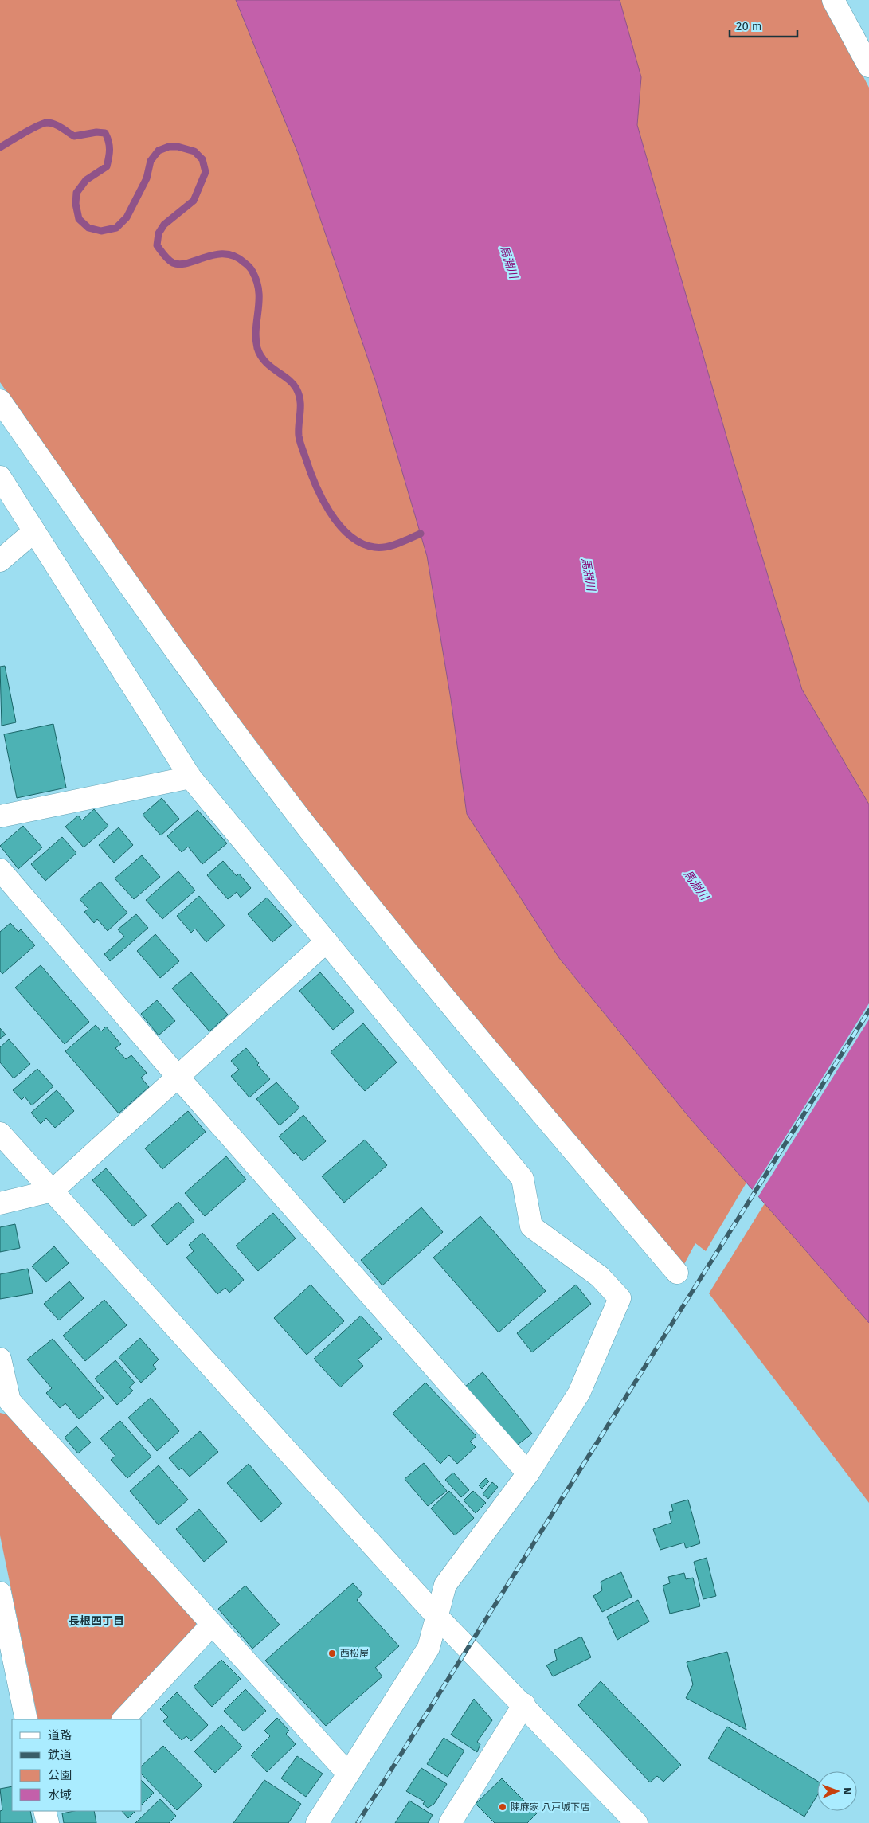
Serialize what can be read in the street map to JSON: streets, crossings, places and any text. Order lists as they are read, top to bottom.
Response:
{
  "districts": ["長根四丁目"],
  "water": ["馬淵川"],
  "places": ["西松屋", "陳麻家 八戸城下店"],
  "legend": [
    "道路",
    "鉄道",
    "公園",
    "水域"
  ],
  "scale_bar": "20 m",
  "north": "right"
}
